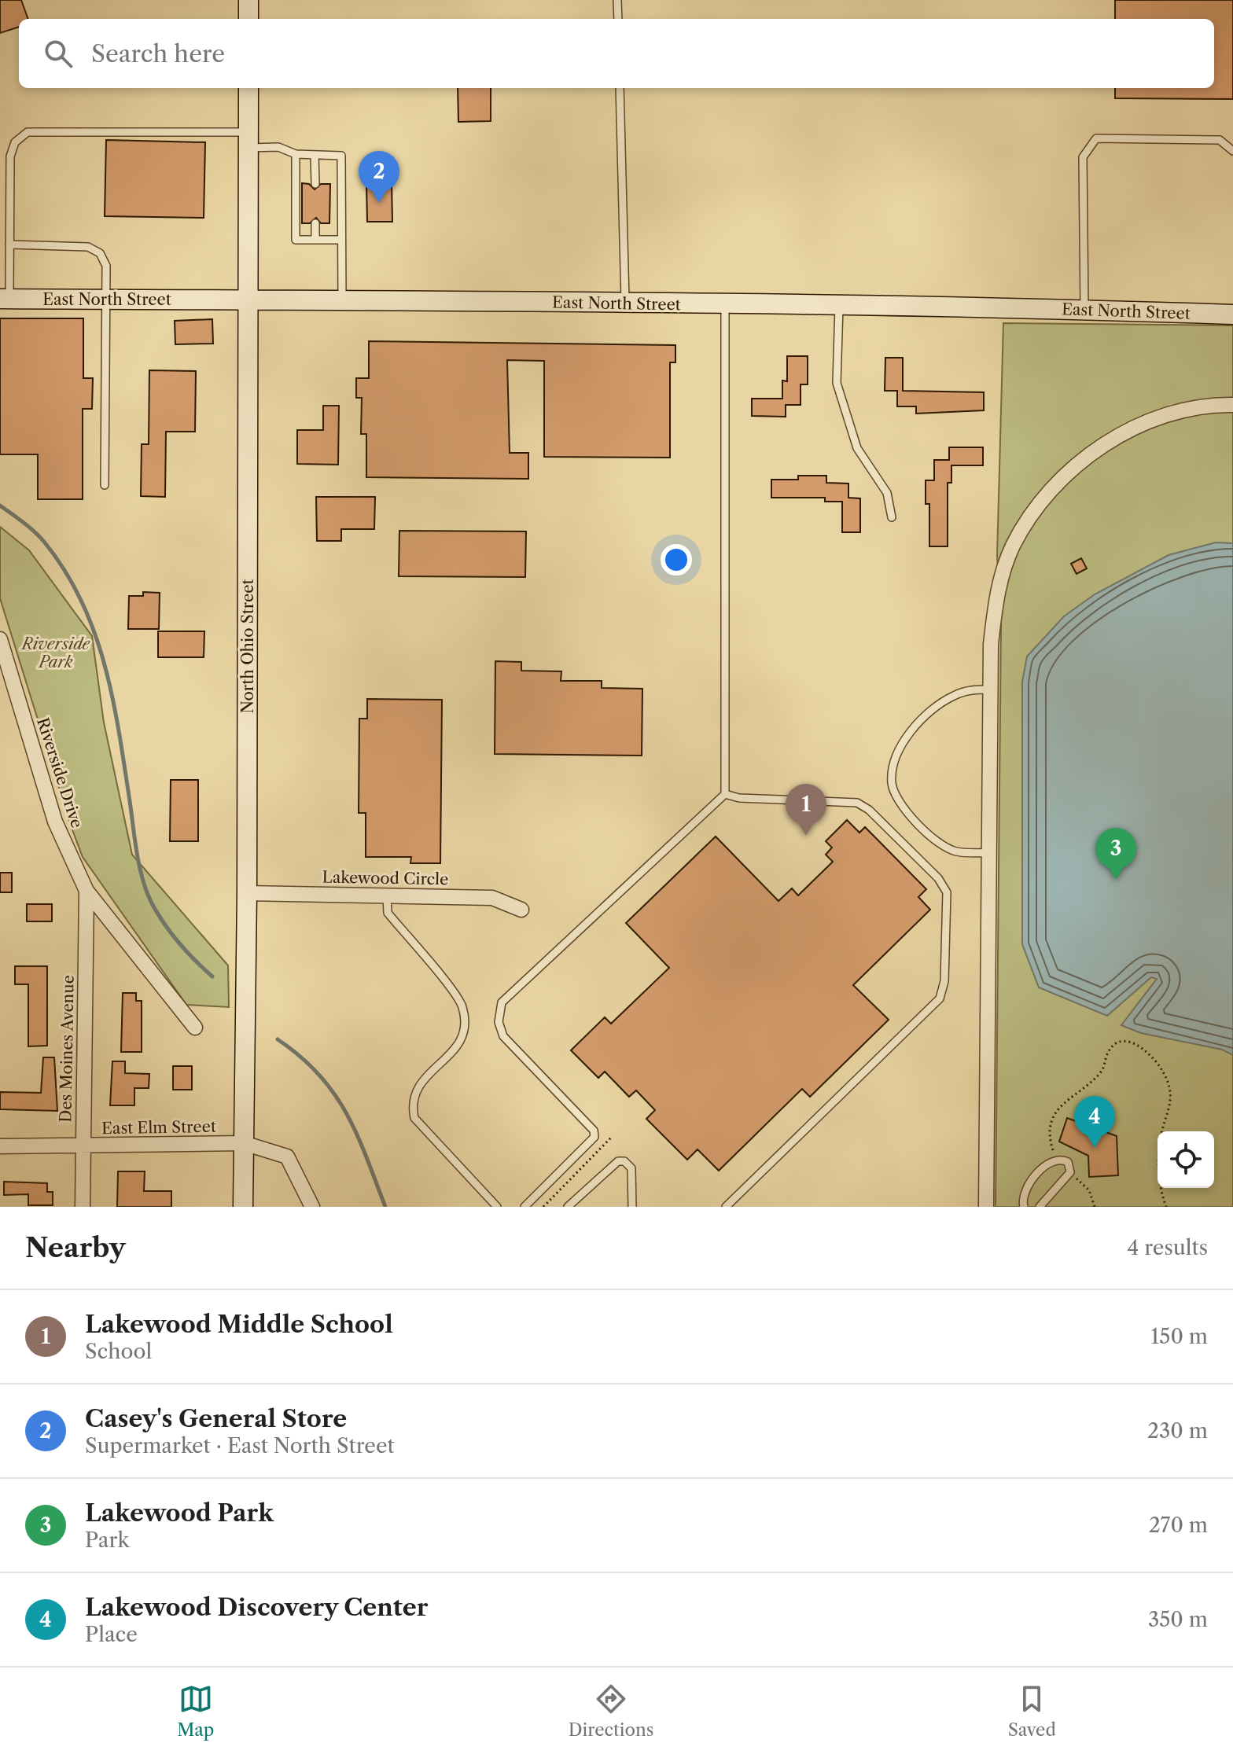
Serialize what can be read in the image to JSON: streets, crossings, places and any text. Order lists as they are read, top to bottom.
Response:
{
  "streets": {
    "street": [
      "East North Street",
      "North Ohio Street",
      "Riverside Drive",
      "Lakewood Circle",
      "Des Moines Avenue",
      "East Elm Street"
    ]
  },
  "crossings": [
    ["East North Street", "North Ohio Street"],
    ["North Ohio Street", "Lakewood Circle"],
    ["North Ohio Street", "East Elm Street"],
    ["Riverside Drive", "Des Moines Avenue"],
    ["Des Moines Avenue", "East Elm Street"]
  ],
  "parks": ["Riverside Park"],
  "page": {
    "search": "Search here",
    "pins": [
      "2",
      "1",
      "3",
      "4"
    ],
    "heading": ["Nearby", "4 results"],
    "list": [
      {
        "mark": "1",
        "name": "Lakewood Middle School",
        "note": "School",
        "value": "150 m"
      },
      {
        "mark": "2",
        "name": "Casey's General Store",
        "note": "Supermarket · East North Street",
        "value": "230 m"
      },
      {
        "mark": "3",
        "name": "Lakewood Park",
        "note": "Park",
        "value": "270 m"
      },
      {
        "mark": "4",
        "name": "Lakewood Discovery Center",
        "note": "Place",
        "value": "350 m"
      }
    ],
    "nav": ["Map", "Directions", "Saved"]
  }
}
